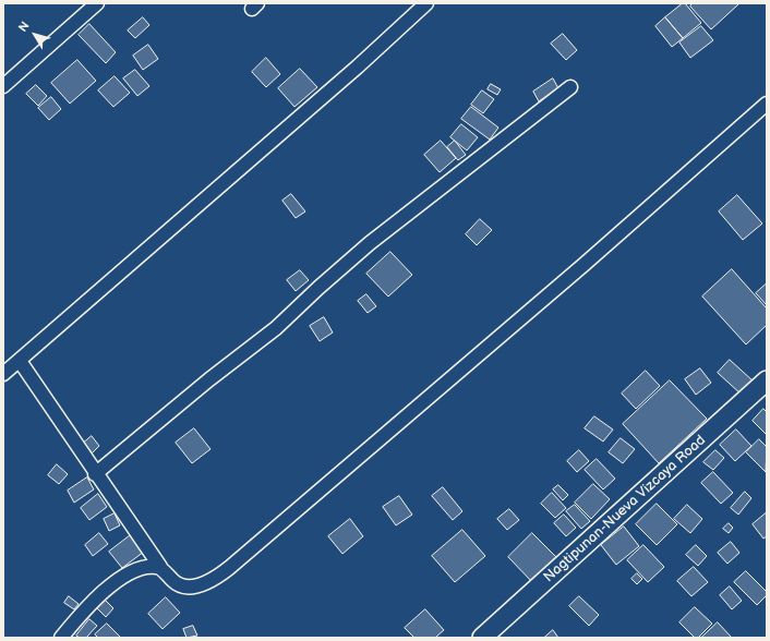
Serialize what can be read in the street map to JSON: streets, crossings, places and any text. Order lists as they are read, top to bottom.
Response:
{
  "streets": {
    "main road": ["Nagtipunan-Nueva Vizcaya Road"]
  },
  "north": "top left"
}
